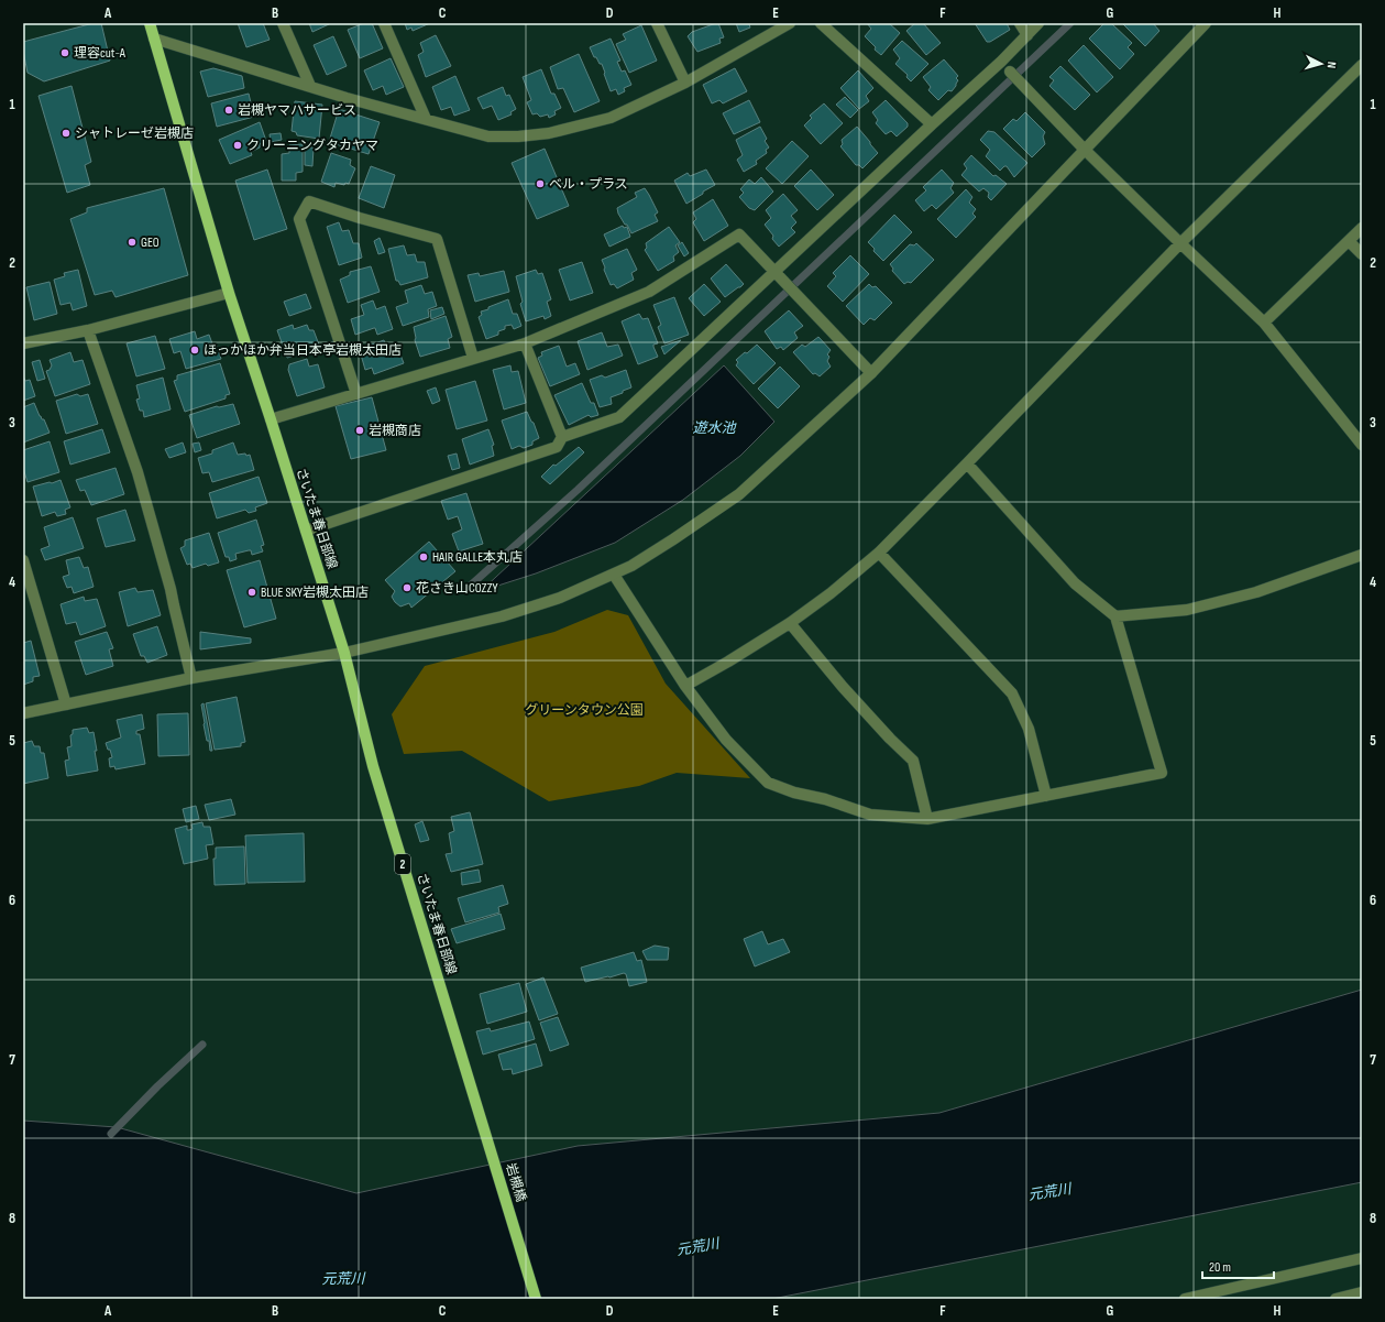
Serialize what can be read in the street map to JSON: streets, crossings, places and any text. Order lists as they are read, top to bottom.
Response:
{
  "streets": {
    "main road": ["さいたま春日部線", "2", "岩槻橋"]
  },
  "crossings": [
    ["さいたま春日部線", "岩槻橋"]
  ],
  "water": ["遊水池", "元荒川"],
  "parks": ["グリーンタウン公園"],
  "places": [
    "理容cut-A",
    "岩槻ヤマハサービス",
    "シャトレーゼ岩槻店",
    "クリーニングタカヤマ",
    "ベル・プラス",
    "GEO",
    "ほっかほか弁当日本亭岩槻太田店",
    "岩槻商店",
    "HAIR GALLE本丸店",
    "花さき山COZZY",
    "BLUE SKY岩槻太田店"
  ],
  "scale_bar": "20 m",
  "north": "right",
  "grid": {
    "columns": [
      "A",
      "B",
      "C",
      "D",
      "E",
      "F",
      "G",
      "H"
    ],
    "rows": [
      "1",
      "2",
      "3",
      "4",
      "5",
      "6",
      "7",
      "8"
    ]
  }
}
